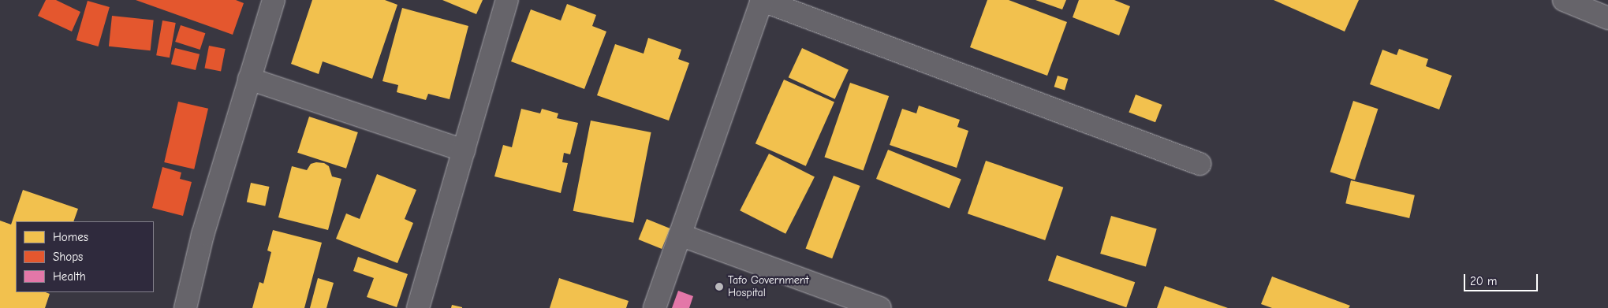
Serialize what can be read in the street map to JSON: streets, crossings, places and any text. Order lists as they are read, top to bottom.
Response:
{
  "places": ["Tafo Government Hospital"],
  "legend": ["Homes", "Shops", "Health"],
  "scale_bar": "20 m"
}
